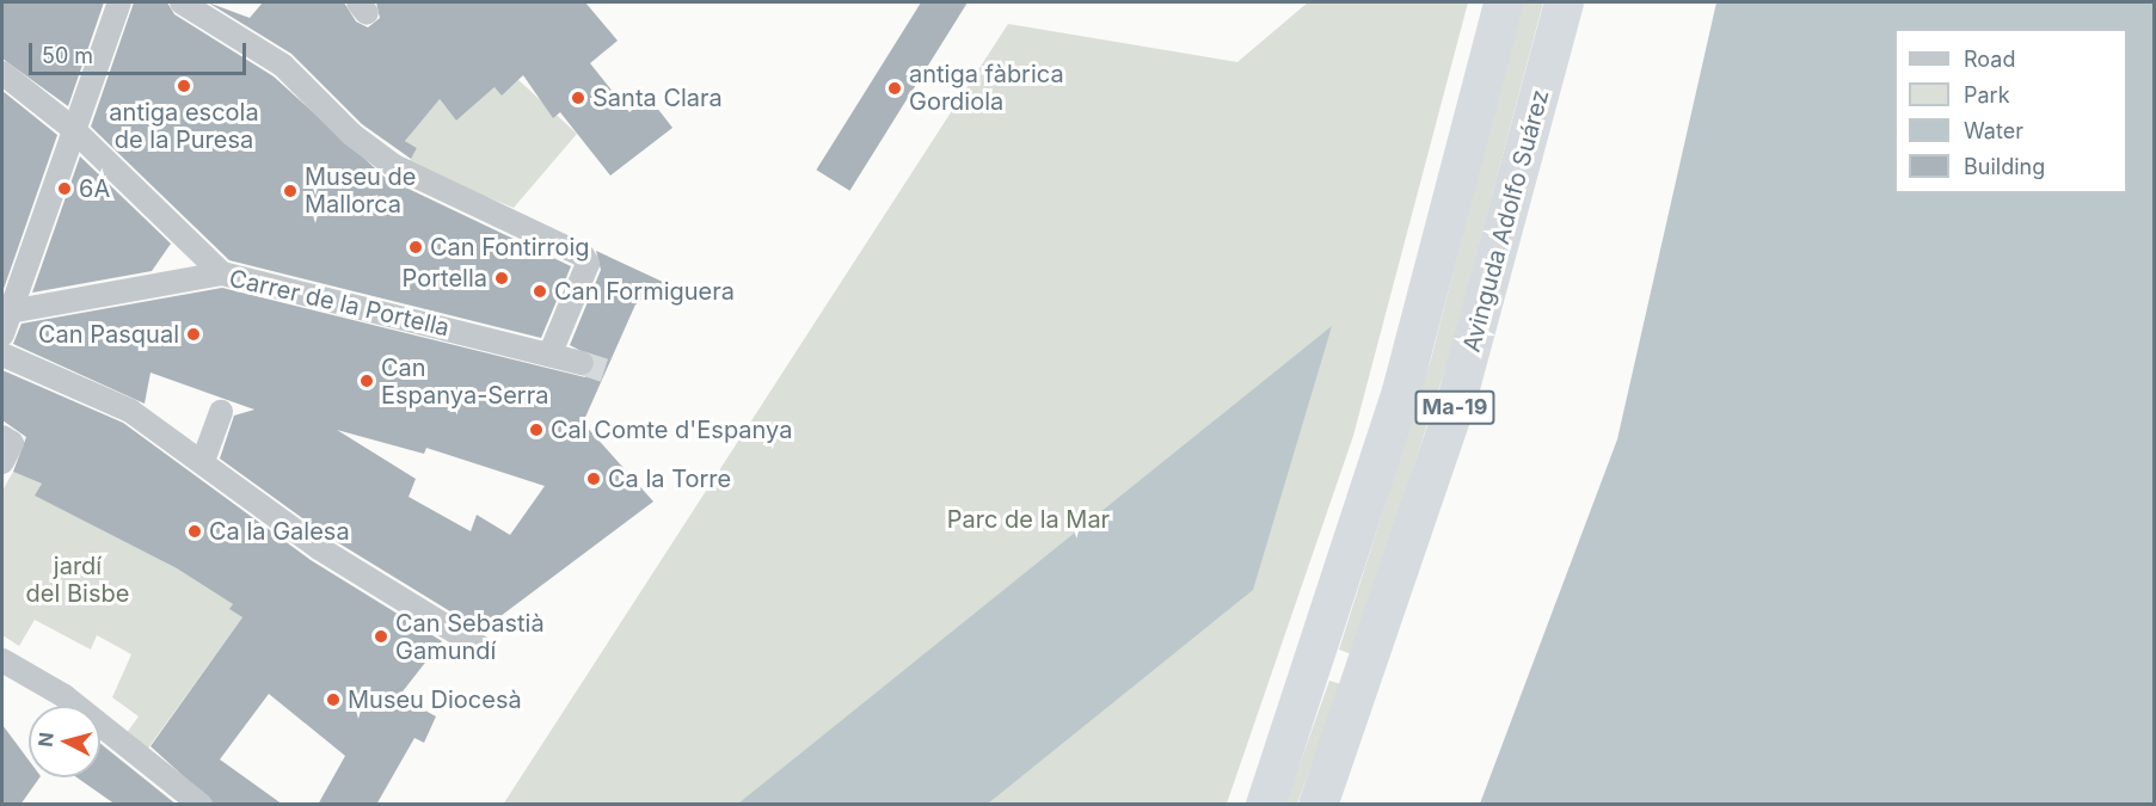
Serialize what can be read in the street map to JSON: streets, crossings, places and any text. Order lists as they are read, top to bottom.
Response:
{
  "streets": {
    "highway": ["Avinguda Adolfo Suárez", "Ma-19"],
    "street": ["Carrer de la Portella"]
  },
  "parks": ["Parc de la Mar", "jardí del Bisbe"],
  "places": [
    "antiga escola de la Puresa",
    "antiga fàbrica Gordiola",
    "Santa Clara",
    "6A",
    "Museu de Mallorca",
    "Can Fontirroig",
    "Portella",
    "Can Formiguera",
    "Can Pasqual",
    "Can Espanya-Serra",
    "Cal Comte d'Espanya",
    "Ca la Torre",
    "Ca la Galesa",
    "Can Sebastià Gamundí",
    "Museu Diocesà"
  ],
  "legend": [
    "Road",
    "Park",
    "Water",
    "Building"
  ],
  "scale_bar": "50 m",
  "north": "left"
}
